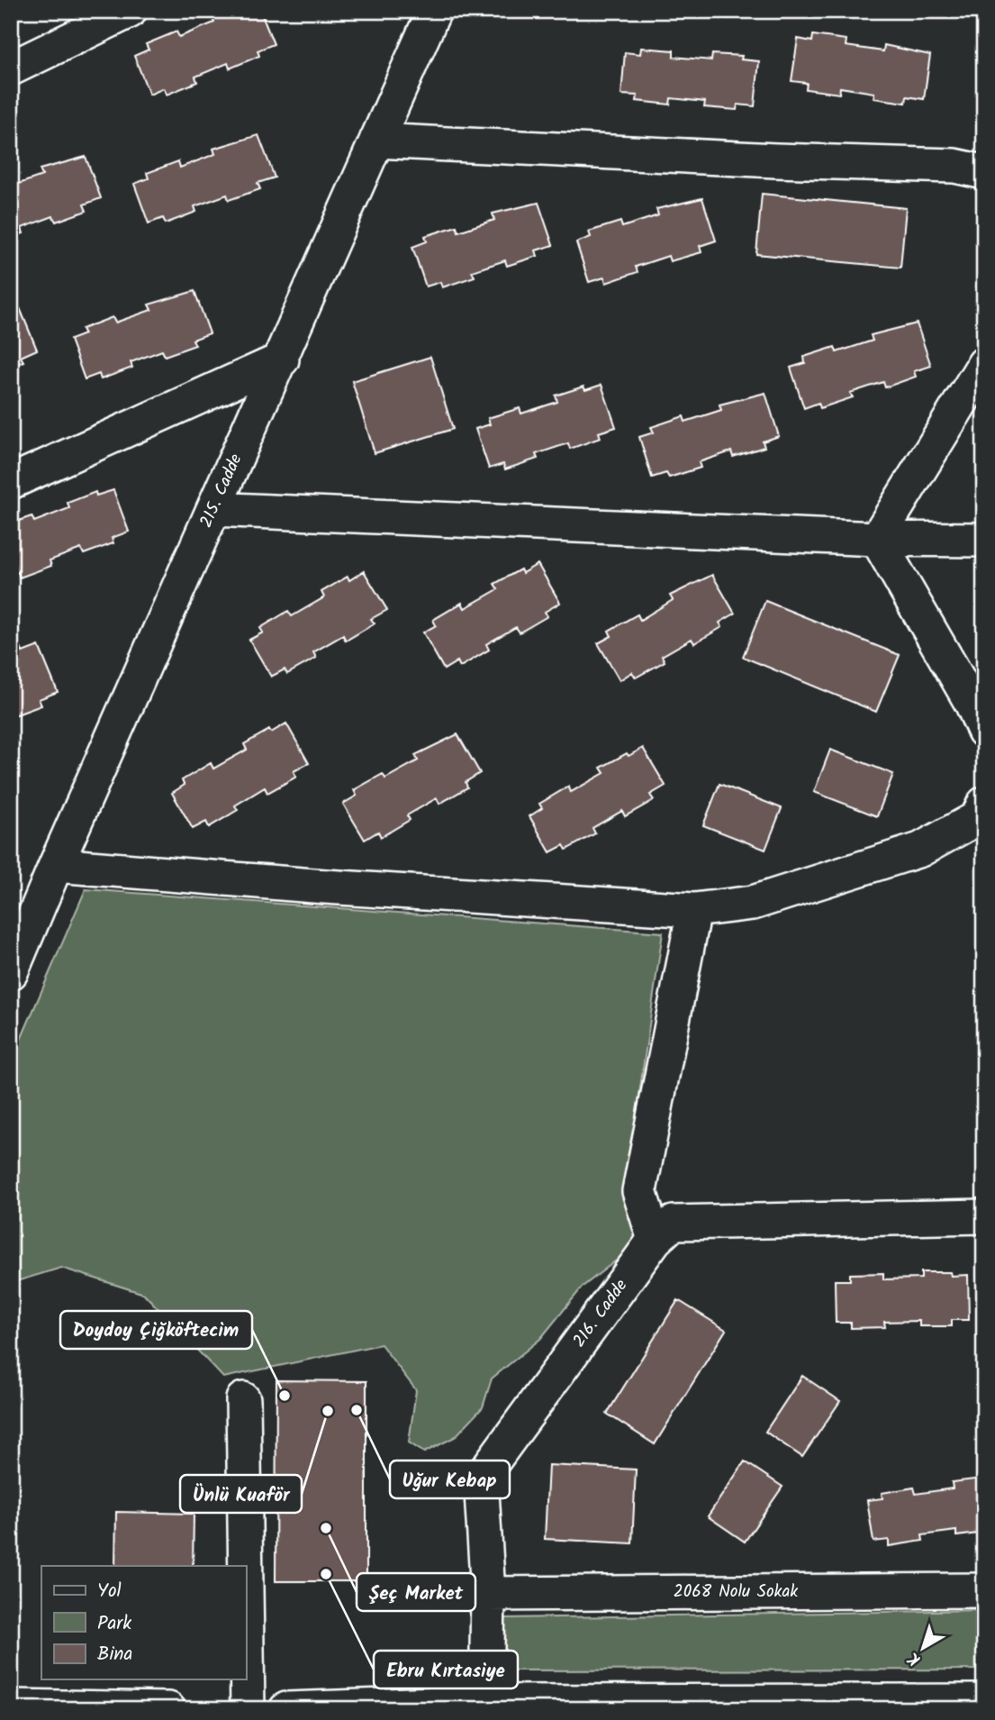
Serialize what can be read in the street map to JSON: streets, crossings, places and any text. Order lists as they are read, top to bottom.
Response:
{
  "streets": {
    "street": ["215. Cadde", "216. Cadde", "2068 Nolu Sokak"]
  },
  "crossings": [
    ["216. Cadde", "2068 Nolu Sokak"]
  ],
  "places": [
    "Doydoy Çiğköftecim",
    "Uğur Kebap",
    "Ünlü Kuaför",
    "Şeç Market",
    "Ebru Kırtasiye"
  ],
  "legend": ["Yol", "Park", "Bina"],
  "north": "bottom left"
}
